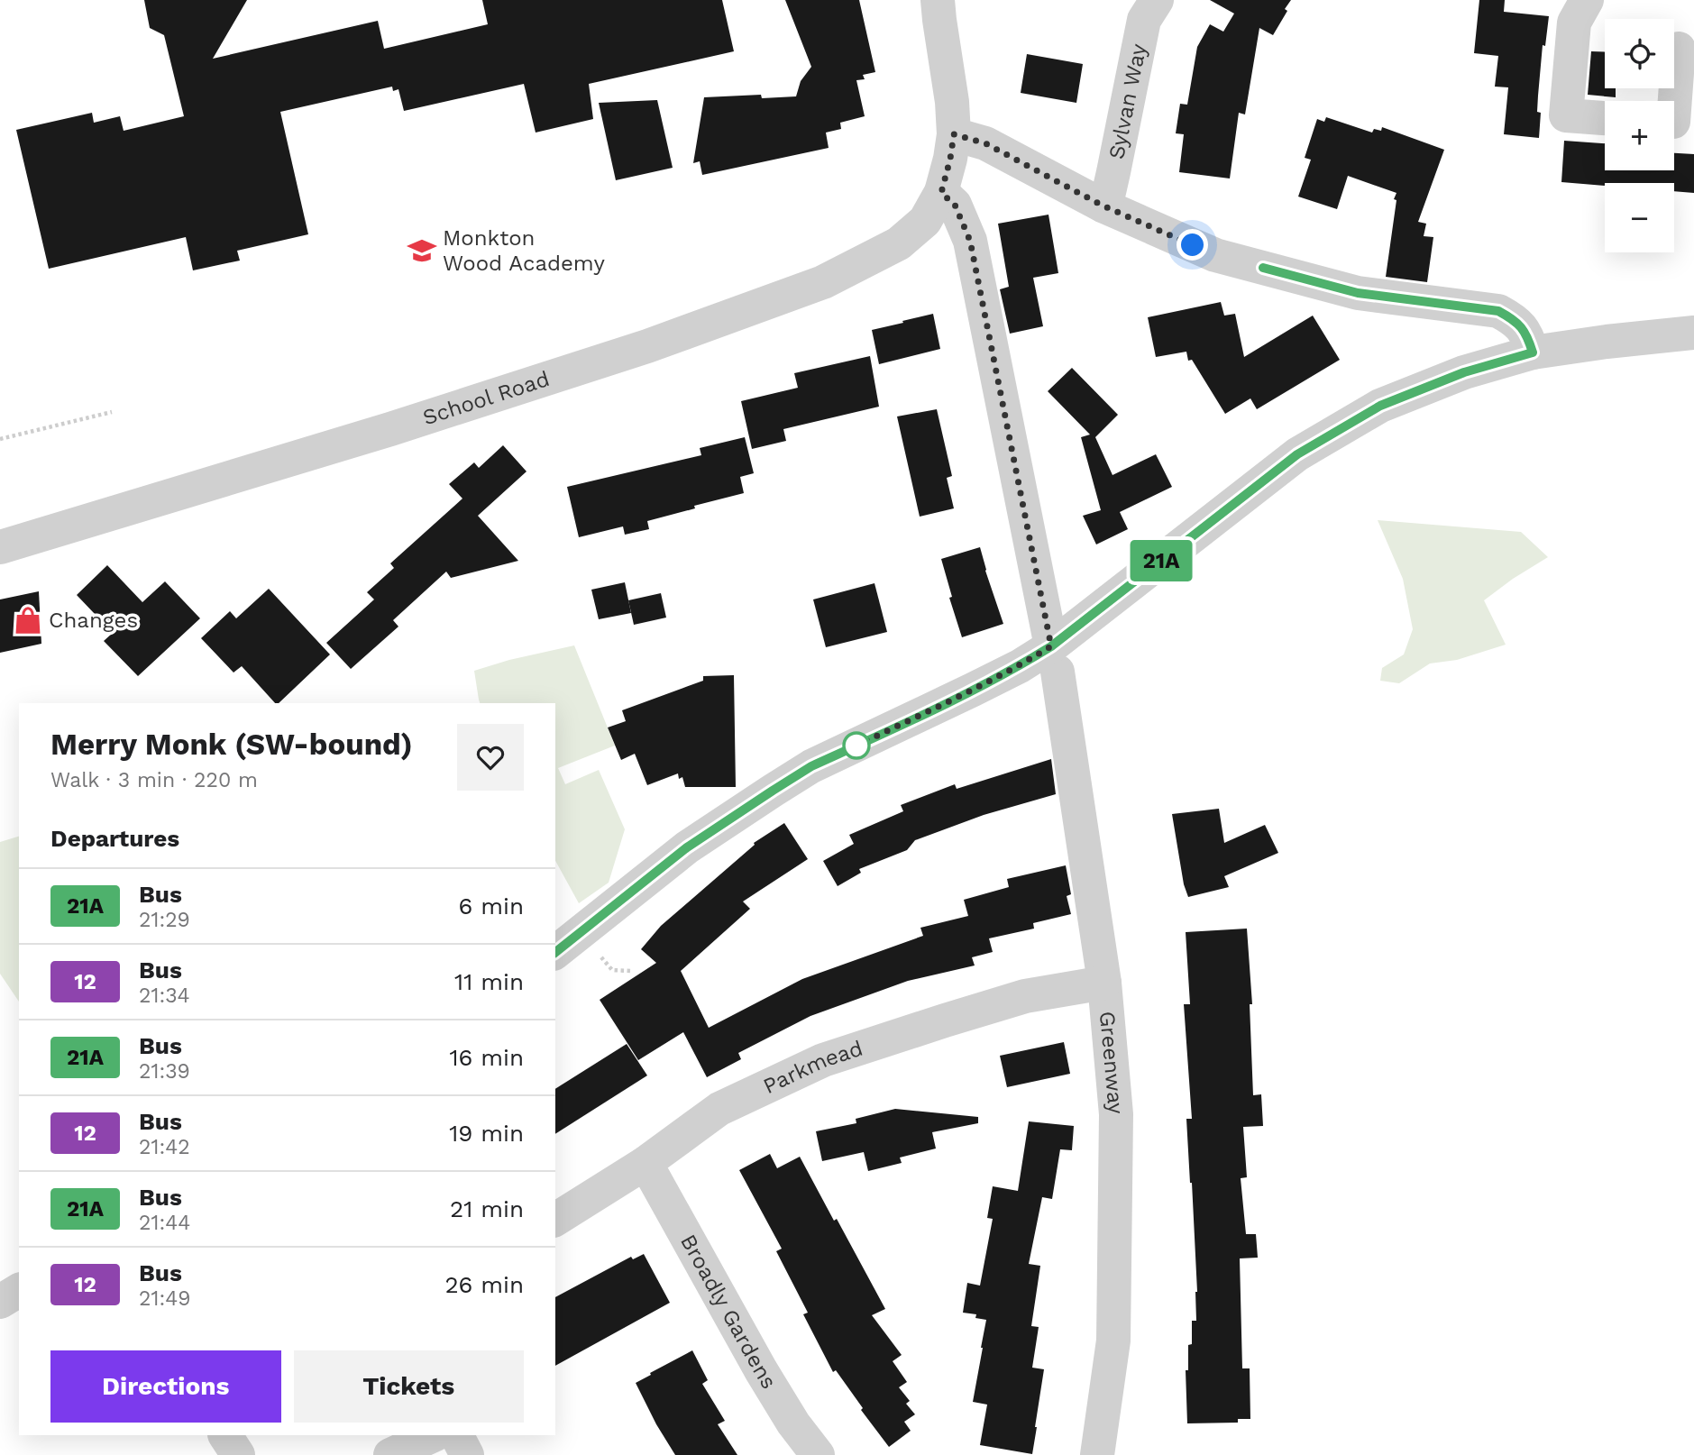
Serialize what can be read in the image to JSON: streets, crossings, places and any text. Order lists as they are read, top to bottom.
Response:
{
  "streets": {
    "street": [
      "Sylvan Way",
      "School Road",
      "Greenway",
      "Parkmead",
      "Broadly Gardens"
    ]
  },
  "crossings": [
    ["School Road", "Greenway"],
    ["Greenway", "Parkmead"],
    ["Parkmead", "Broadly Gardens"]
  ],
  "places": {
    "school or university": ["Monkton Wood Academy"],
    "shop": ["Changes"]
  },
  "lines": ["bus line 21A"],
  "page": {
    "on_map": "21A",
    "map_buttons": ["+", "−"],
    "heading": [
      ["Merry Monk (SW-bound)", "Walk · 3 min · 220 m"],
      "Departures"
    ],
    "list": [
      {
        "mark": "21A",
        "name": "Bus",
        "note": "21:29",
        "value": "6 min"
      },
      {
        "mark": "12",
        "name": "Bus",
        "note": "21:34",
        "value": "11 min"
      },
      {
        "mark": "21A",
        "name": "Bus",
        "note": "21:39",
        "value": "16 min"
      },
      {
        "mark": "12",
        "name": "Bus",
        "note": "21:42",
        "value": "19 min"
      },
      {
        "mark": "21A",
        "name": "Bus",
        "note": "21:44",
        "value": "21 min"
      },
      {
        "mark": "12",
        "name": "Bus",
        "note": "21:49",
        "value": "26 min"
      }
    ],
    "buttons": ["Directions", "Tickets"]
  }
}
